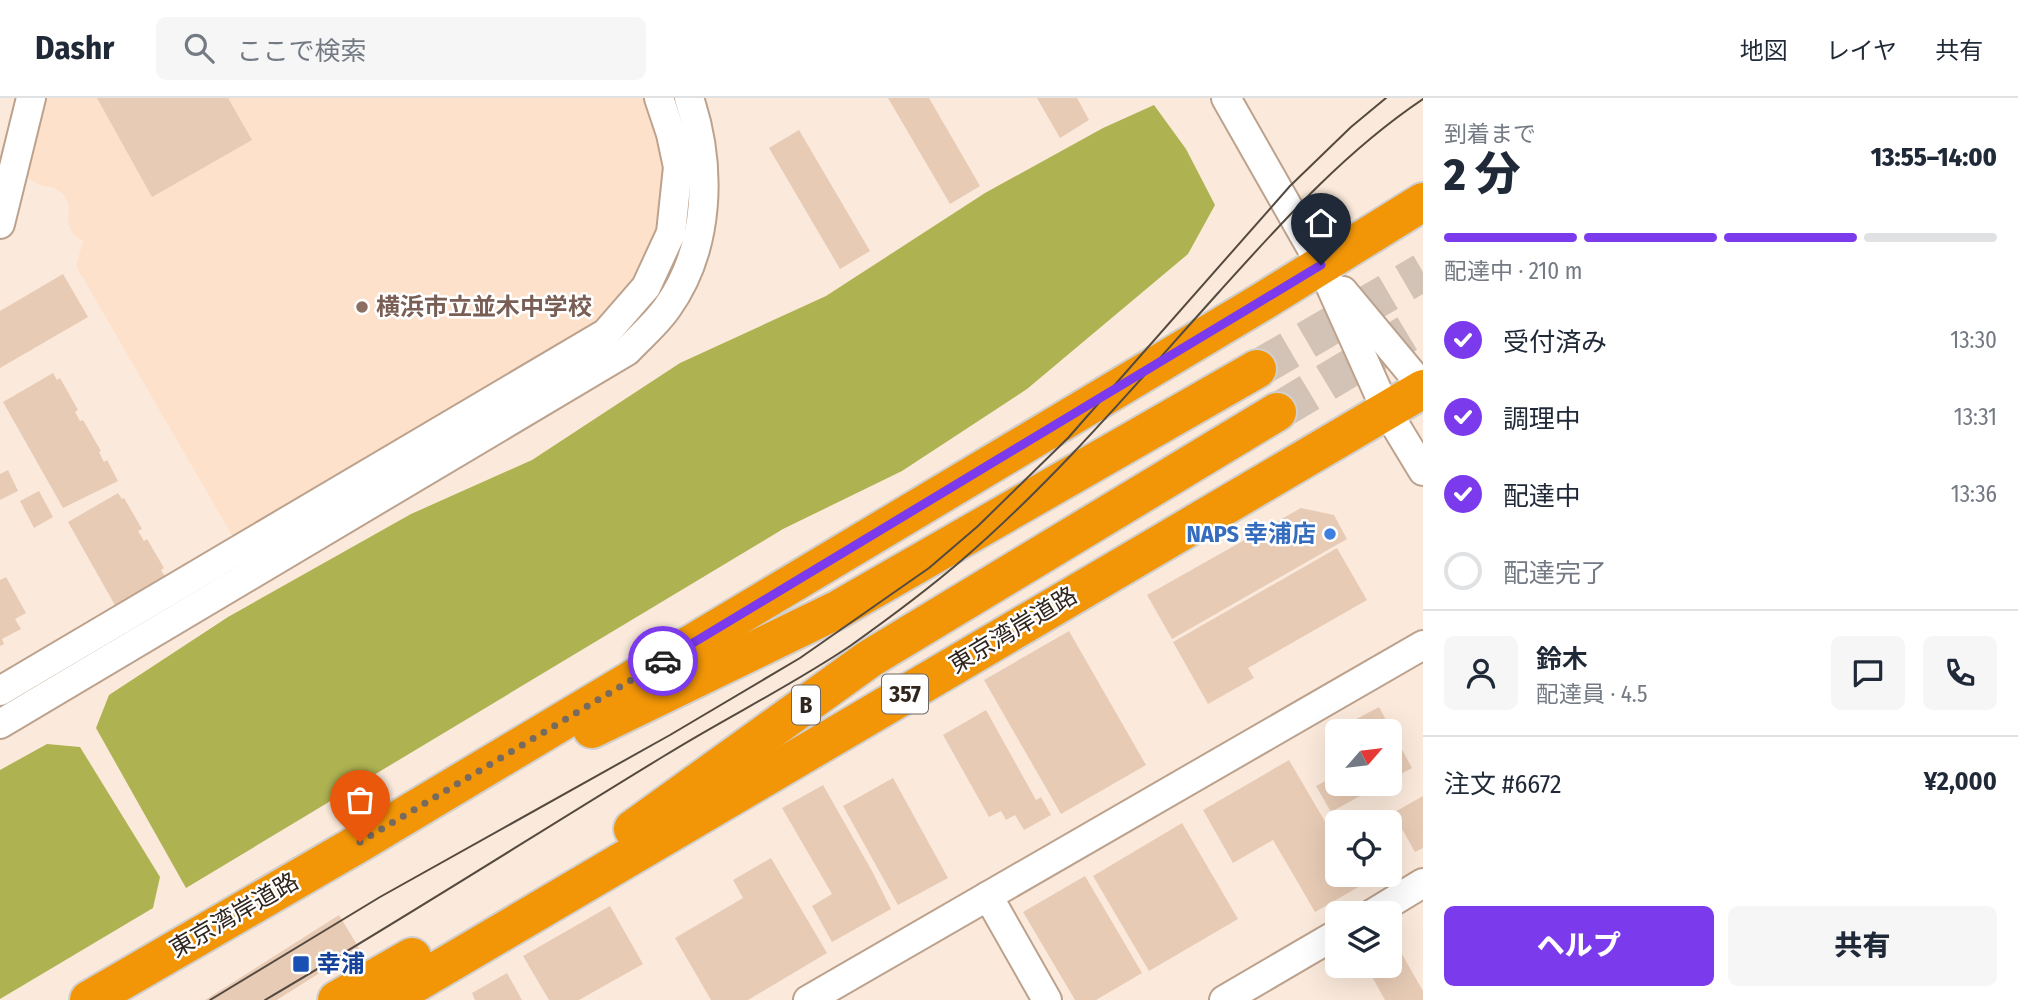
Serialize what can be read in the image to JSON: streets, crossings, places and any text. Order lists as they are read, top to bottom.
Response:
{
  "streets": {
    "highway": ["東京湾岸道路", "357", "B"]
  },
  "places": {
    "other": ["横浜市立並木中学校", "NAPS 幸浦店"],
    "transit": ["幸浦"]
  },
  "north": "top right",
  "page": {
    "header": "Dashr",
    "search": "ここで検索",
    "nav": ["地図", "レイヤ", "共有"],
    "heading": ["2 分", "到着まで", "13:55–14:00"],
    "panel": [
      "鈴木",
      "配達員 · 4.5",
      "注文 #6672",
      "¥2,000"
    ],
    "bar": "配達中 · 210 m",
    "list": [
      ["受付済み", "13:30"],
      ["調理中", "13:31"],
      ["配達中", "13:36"],
      "配達完了"
    ],
    "buttons": ["ヘルプ", "共有"]
  }
}
